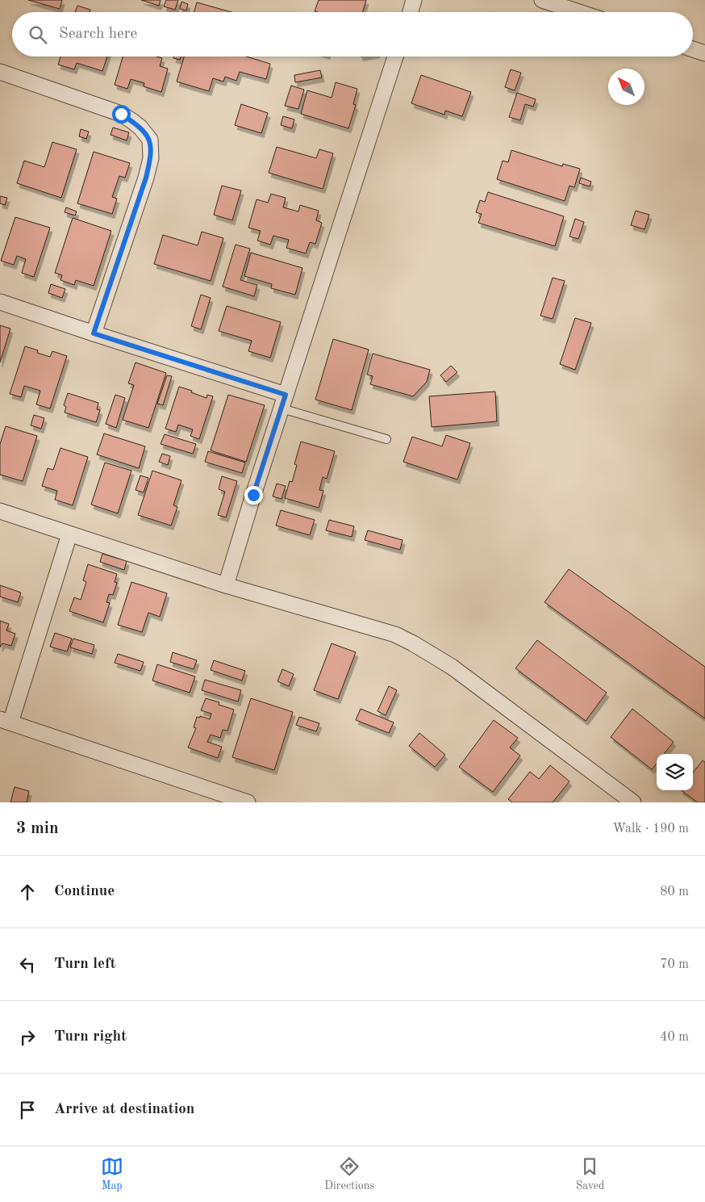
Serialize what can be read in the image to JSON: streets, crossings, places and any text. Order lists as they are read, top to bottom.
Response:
{
  "north": "top left",
  "page": {
    "search": "Search here",
    "heading": ["3 min", "Walk · 190 m"],
    "list": [
      ["Continue", "80 m"],
      ["Turn left", "70 m"],
      ["Turn right", "40 m"],
      "Arrive at destination"
    ],
    "nav": ["Map", "Directions", "Saved"]
  }
}
